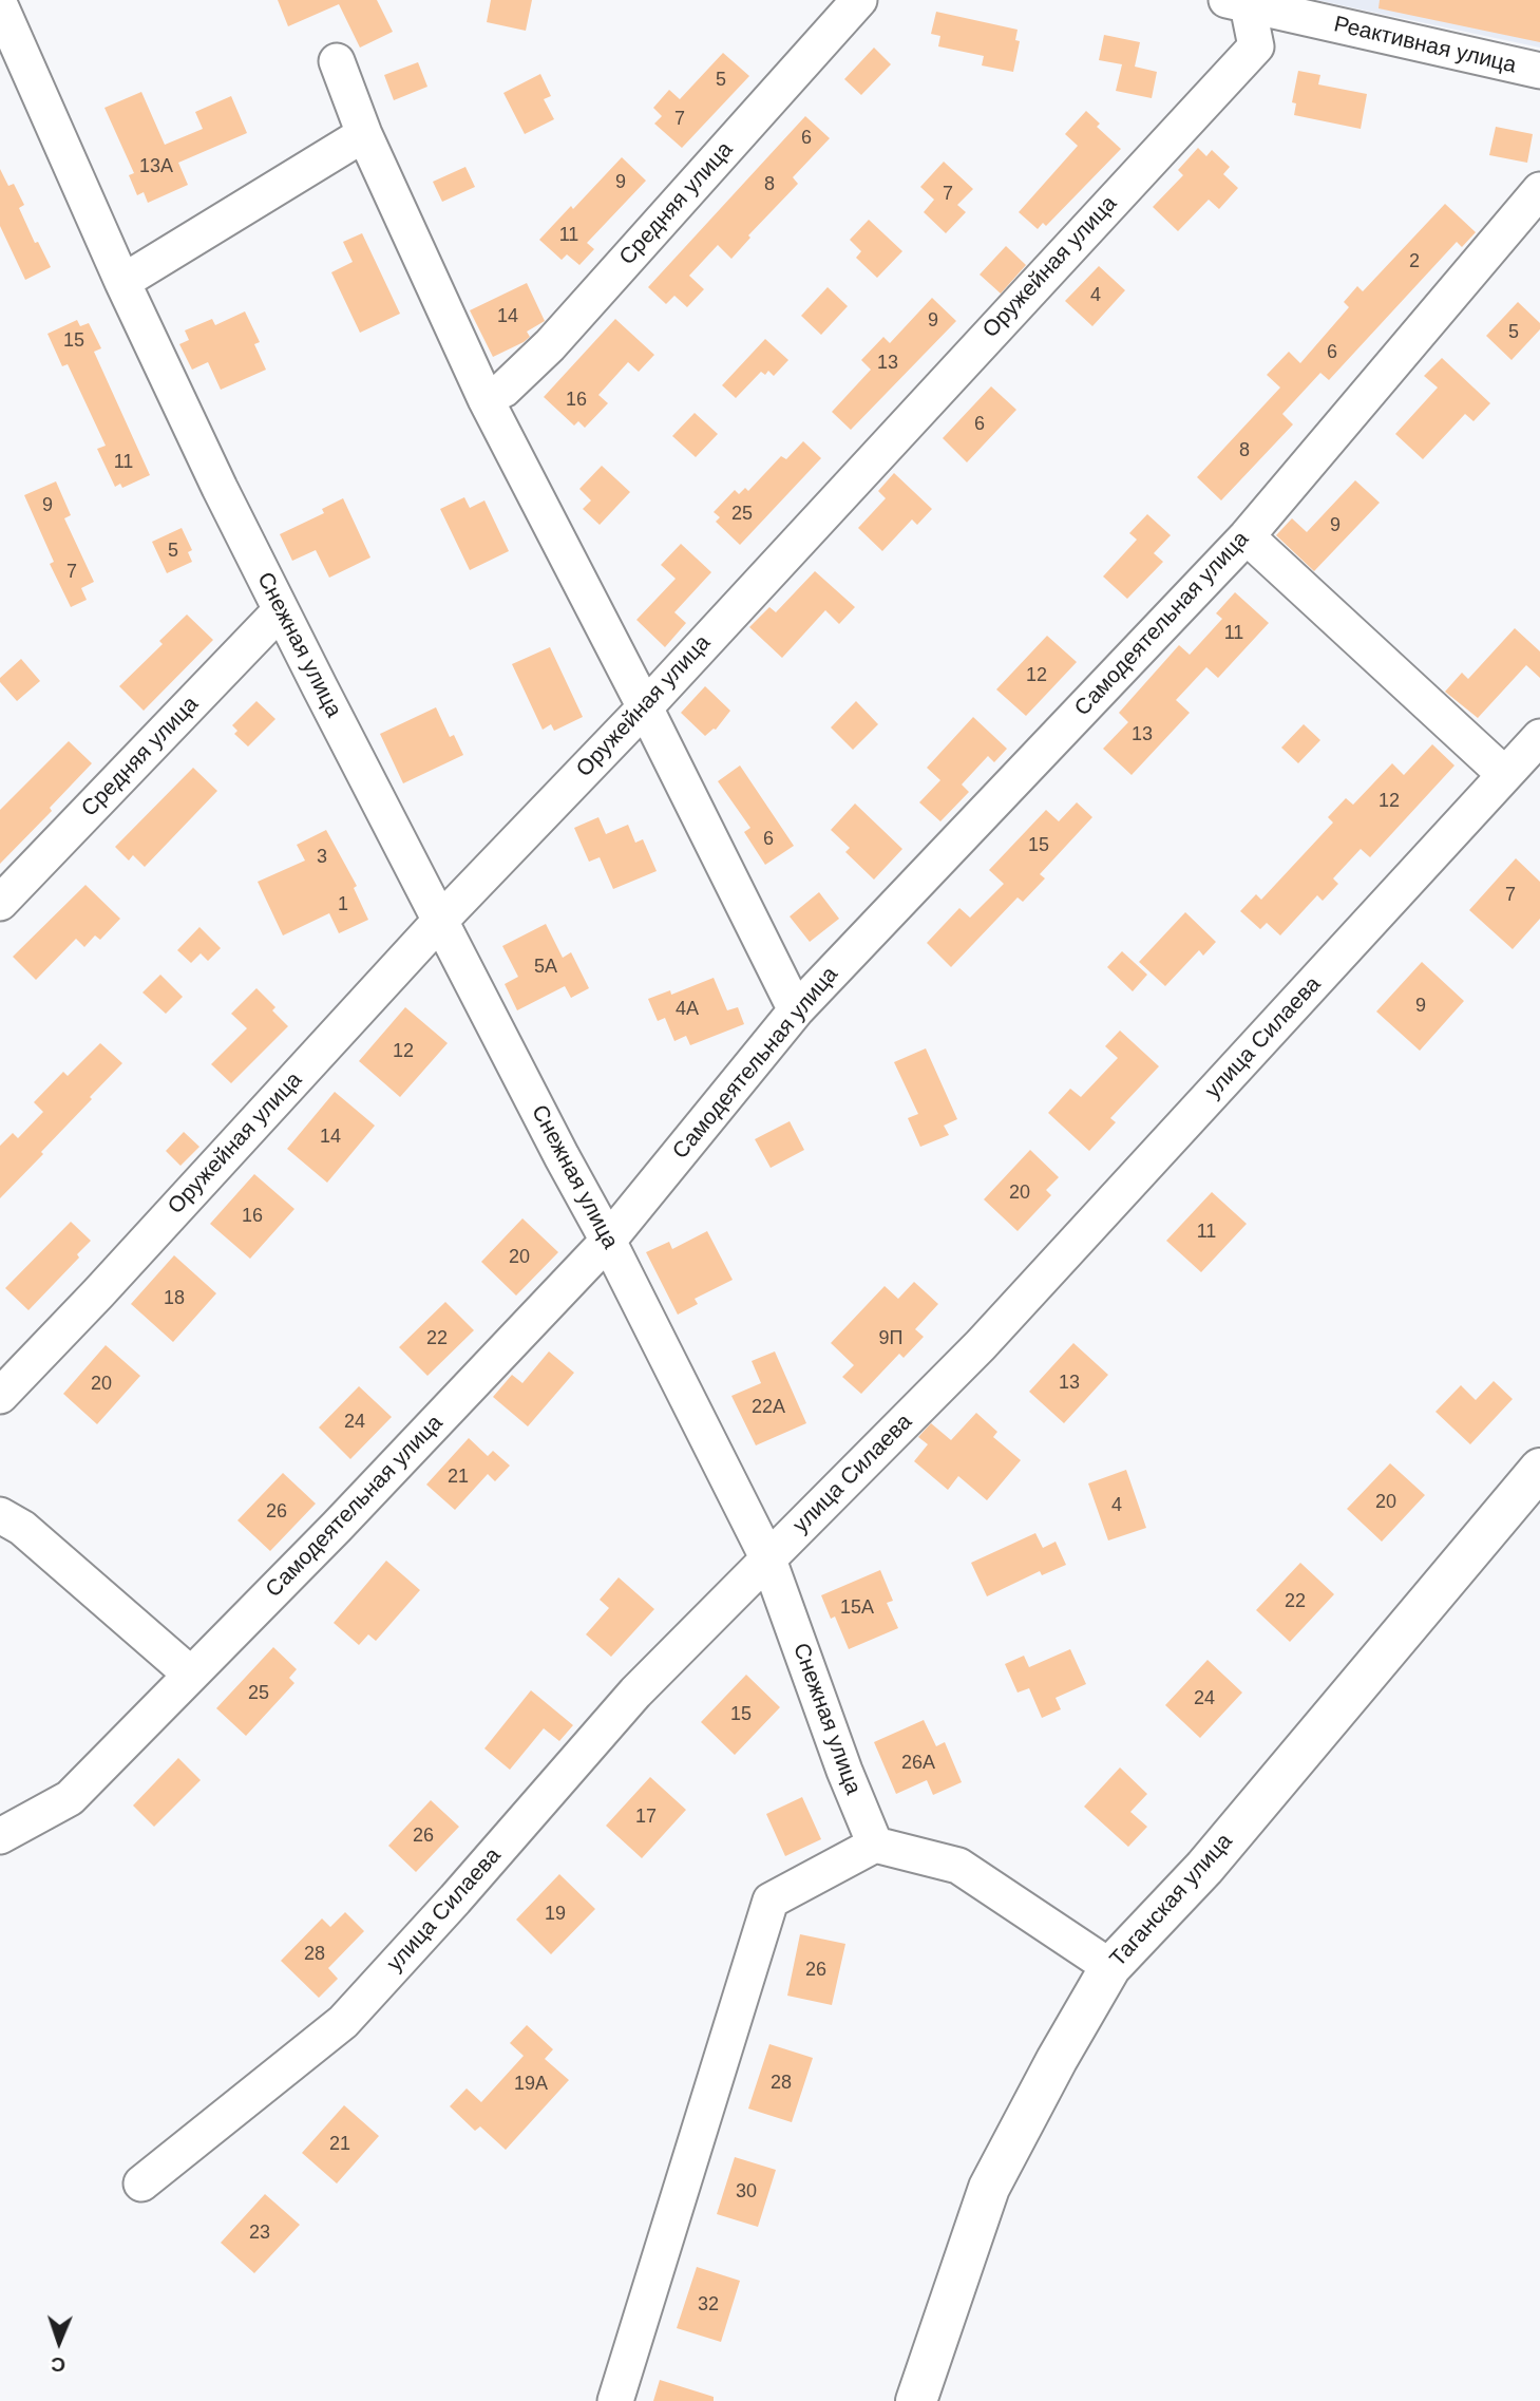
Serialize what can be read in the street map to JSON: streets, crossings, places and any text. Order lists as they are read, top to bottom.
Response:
{
  "streets": {
    "main road": ["Таганская улица"],
    "street": [
      "Реактивная улица",
      "Средняя улица",
      "Оружейная улица",
      "Самодеятельная улица",
      "Снежная улица",
      "улица Силаева"
    ]
  },
  "crossings": [
    ["Реактивная улица", "Оружейная улица"],
    ["Средняя улица", "Снежная улица"],
    ["Оружейная улица", "Снежная улица"],
    ["Самодеятельная улица", "Снежная улица"],
    ["Снежная улица", "улица Силаева"]
  ],
  "house_numbers": [
    "5",
    "7",
    "6",
    "13А",
    "9",
    "8",
    "7",
    "11",
    "2",
    "4",
    "14",
    "9",
    "5",
    "15",
    "6",
    "13",
    "16",
    "6",
    "8",
    "11",
    "9",
    "25",
    "9",
    "5",
    "7",
    "11",
    "12",
    "13",
    "12",
    "6",
    "15",
    "3",
    "7",
    "1",
    "5А",
    "9",
    "4А",
    "12",
    "14",
    "20",
    "16",
    "11",
    "20",
    "18",
    "22",
    "9П",
    "13",
    "20",
    "22А",
    "24",
    "21",
    "20",
    "4",
    "26",
    "22",
    "15А",
    "25",
    "24",
    "15",
    "26А",
    "17",
    "26",
    "19",
    "28",
    "26",
    "28",
    "19А",
    "21",
    "30",
    "23",
    "32"
  ],
  "north": "bottom"
}
